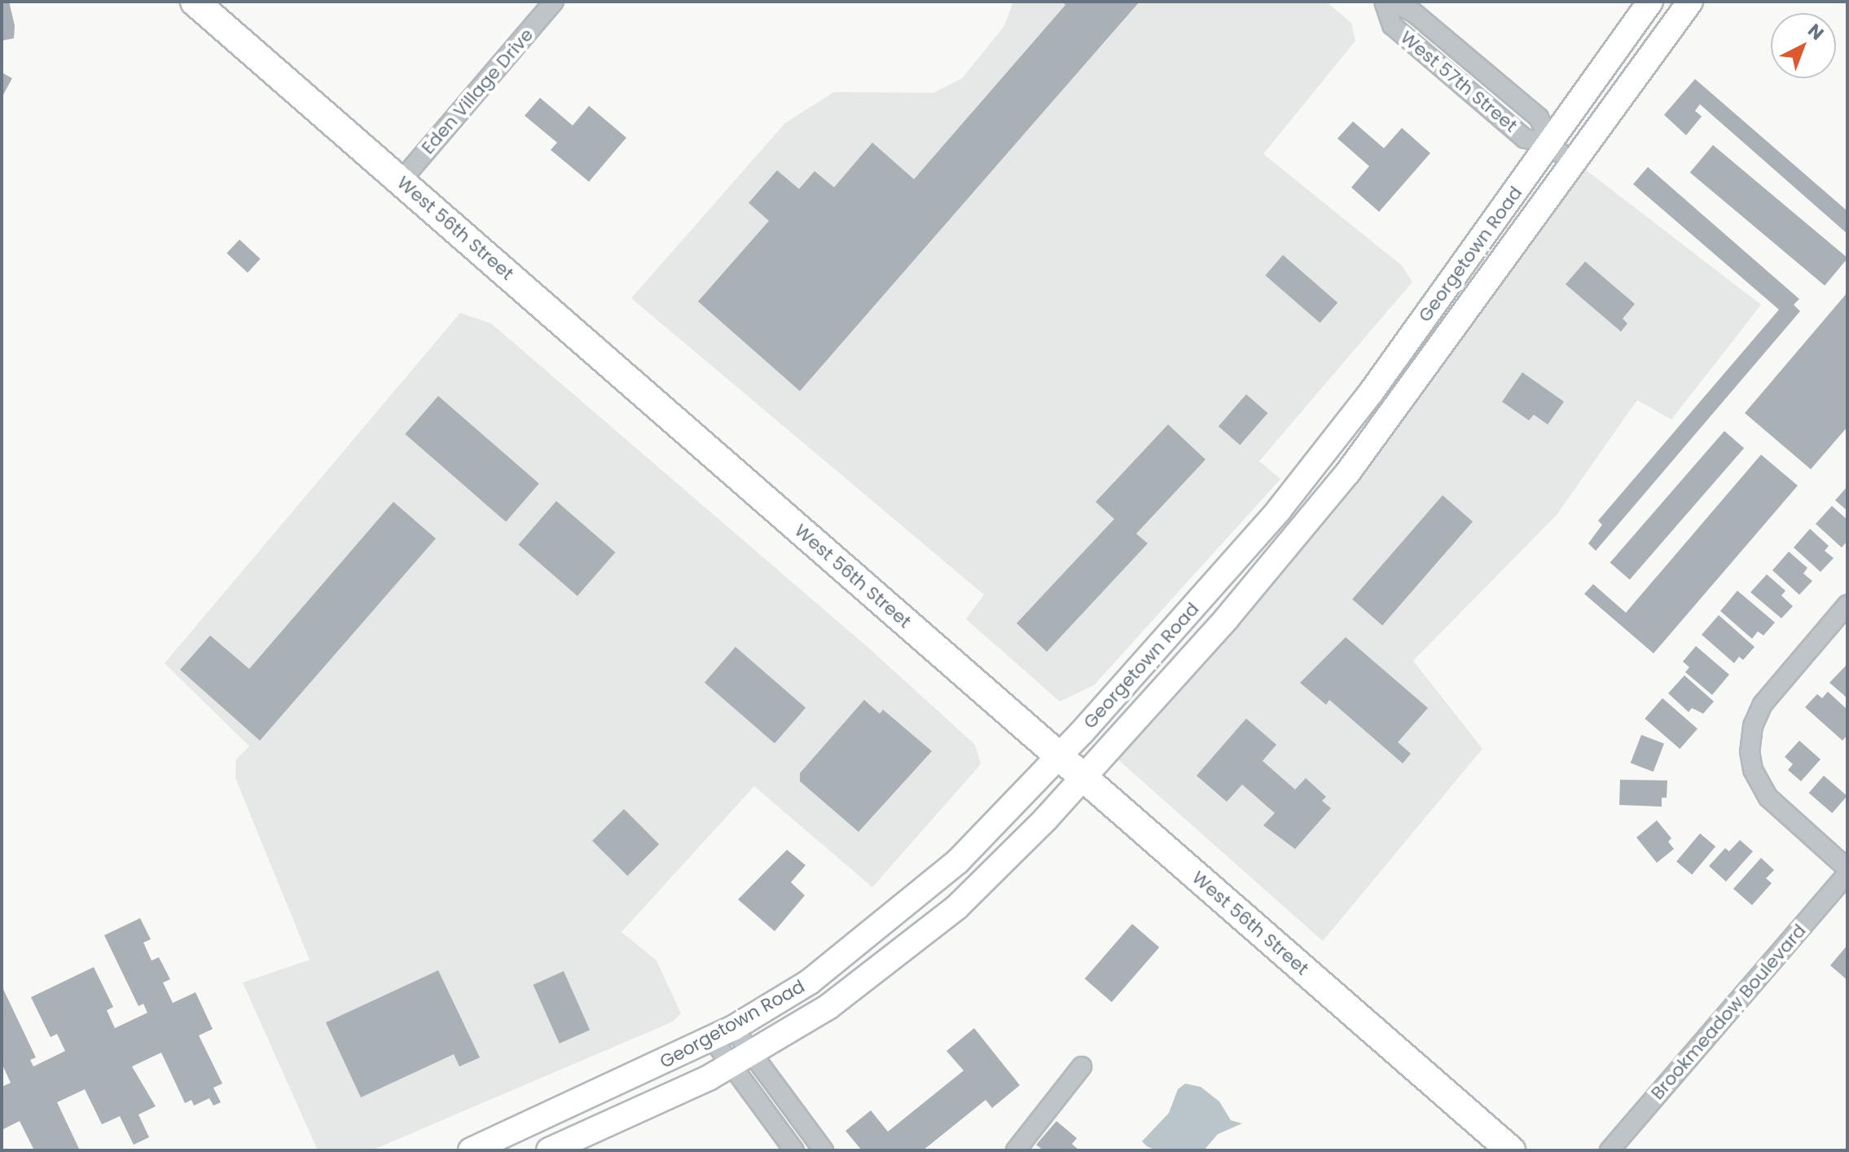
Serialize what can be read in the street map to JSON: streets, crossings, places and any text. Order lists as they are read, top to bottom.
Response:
{
  "streets": {
    "main road": ["West 56th Street", "Georgetown Road"],
    "street": ["West 57th Street", "Eden Village Drive", "Brookmeadow Boulevard"]
  },
  "crossings": [
    ["West 57th Street", "Georgetown Road"],
    ["Eden Village Drive", "West 56th Street"],
    ["West 56th Street", "Georgetown Road"]
  ],
  "north": "top right"
}
